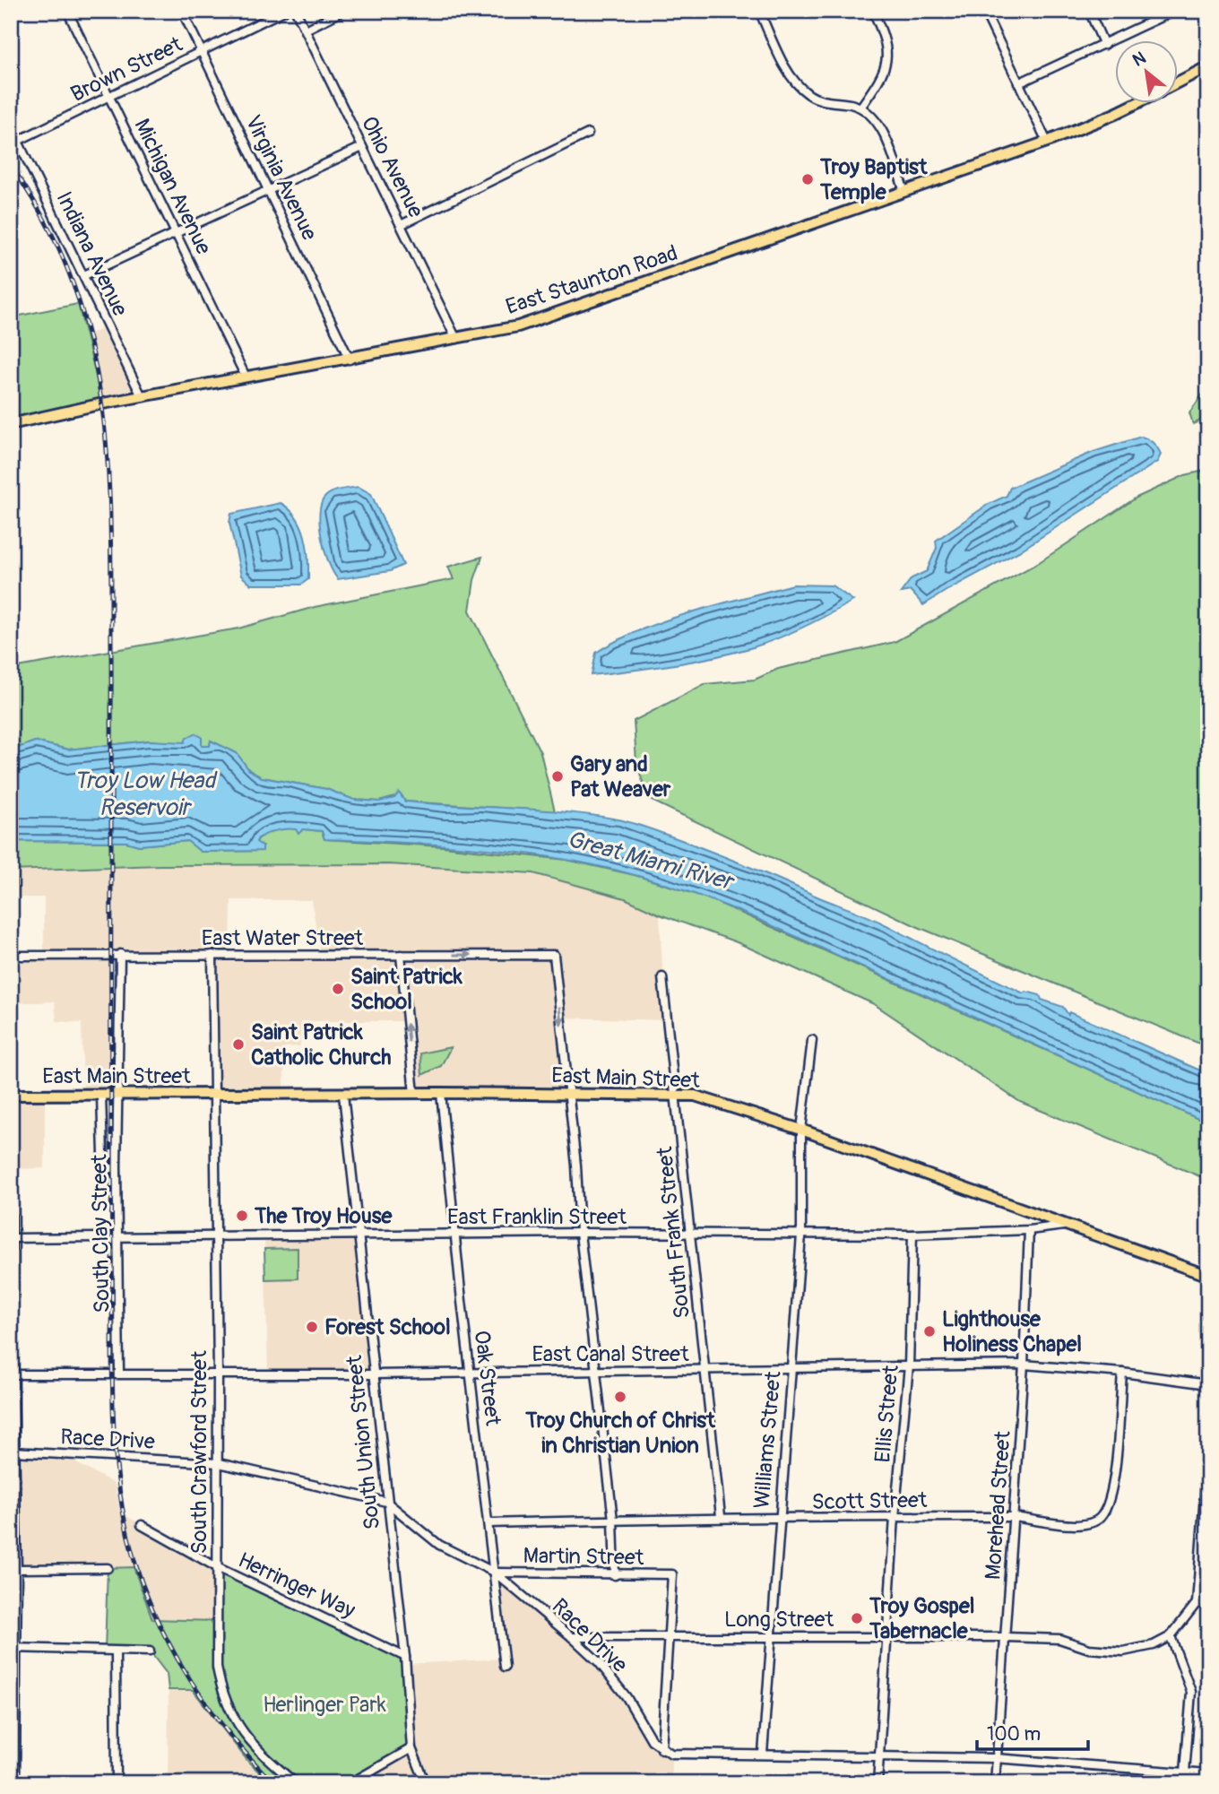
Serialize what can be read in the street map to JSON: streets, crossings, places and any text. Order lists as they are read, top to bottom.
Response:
{
  "streets": {
    "main road": ["East Staunton Road", "East Main Street"],
    "street": [
      "Brown Street",
      "Ohio Avenue",
      "Virginia Avenue",
      "Michigan Avenue",
      "Indiana Avenue",
      "East Water Street",
      "East Franklin Street",
      "South Frank Street",
      "South Clay Street",
      "East Canal Street",
      "Oak Street",
      "Ellis Street",
      "Race Drive",
      "Williams Street",
      "South Union Street",
      "South Crawford Street",
      "Scott Street",
      "Morehead Street",
      "Martin Street",
      "Herringer Way",
      "Long Street"
    ]
  },
  "crossings": [
    ["Brown Street", "Virginia Avenue"],
    ["Brown Street", "Michigan Avenue"],
    ["Brown Street", "Indiana Avenue"],
    ["Ohio Avenue", "East Staunton Road"],
    ["Virginia Avenue", "East Staunton Road"],
    ["Michigan Avenue", "East Staunton Road"],
    ["Indiana Avenue", "East Staunton Road"],
    ["East Water Street", "East Main Street"],
    ["East Water Street", "South Clay Street"],
    ["East Water Street", "South Crawford Street"],
    ["East Main Street", "East Franklin Street"],
    ["East Main Street", "South Frank Street"],
    ["East Main Street", "South Clay Street"],
    ["East Main Street", "Oak Street"],
    ["East Main Street", "Williams Street"],
    ["East Main Street", "South Union Street"],
    ["East Main Street", "South Crawford Street"],
    ["East Franklin Street", "South Frank Street"],
    ["East Franklin Street", "South Clay Street"],
    ["East Franklin Street", "Oak Street"],
    ["East Franklin Street", "Ellis Street"],
    ["East Franklin Street", "Williams Street"],
    ["East Franklin Street", "South Union Street"],
    ["East Franklin Street", "South Crawford Street"],
    ["East Franklin Street", "Morehead Street"],
    ["South Frank Street", "East Canal Street"],
    ["South Frank Street", "Scott Street"],
    ["South Clay Street", "East Canal Street"],
    ["East Canal Street", "Oak Street"],
    ["East Canal Street", "Ellis Street"],
    ["East Canal Street", "Williams Street"],
    ["East Canal Street", "South Union Street"],
    ["East Canal Street", "South Crawford Street"],
    ["East Canal Street", "Scott Street"],
    ["East Canal Street", "Morehead Street"],
    ["Oak Street", "Race Drive"],
    ["Oak Street", "Scott Street"],
    ["Oak Street", "Martin Street"],
    ["Ellis Street", "Scott Street"],
    ["Ellis Street", "Long Street"],
    ["Race Drive", "South Union Street"],
    ["Race Drive", "South Crawford Street"],
    ["Race Drive", "Martin Street"],
    ["Race Drive", "Long Street"],
    ["Williams Street", "Scott Street"],
    ["Williams Street", "Long Street"],
    ["South Union Street", "Herringer Way"],
    ["South Crawford Street", "Herringer Way"],
    ["Scott Street", "Morehead Street"],
    ["Morehead Street", "Long Street"],
    ["Martin Street", "Long Street"]
  ],
  "water": ["Troy Low Head Reservoir", "Great Miami River"],
  "parks": ["Herlinger Park"],
  "places": [
    "Troy Baptist Temple",
    "Gary and Pat Weaver",
    "Saint Patrick School",
    "Saint Patrick Catholic Church",
    "The Troy House",
    "Forest School",
    "Lighthouse Holiness Chapel",
    "Troy Church of Christ in Christian Union",
    "Troy Gospel Tabernacle"
  ],
  "scale_bar": "100 m",
  "north": "top left"
}
